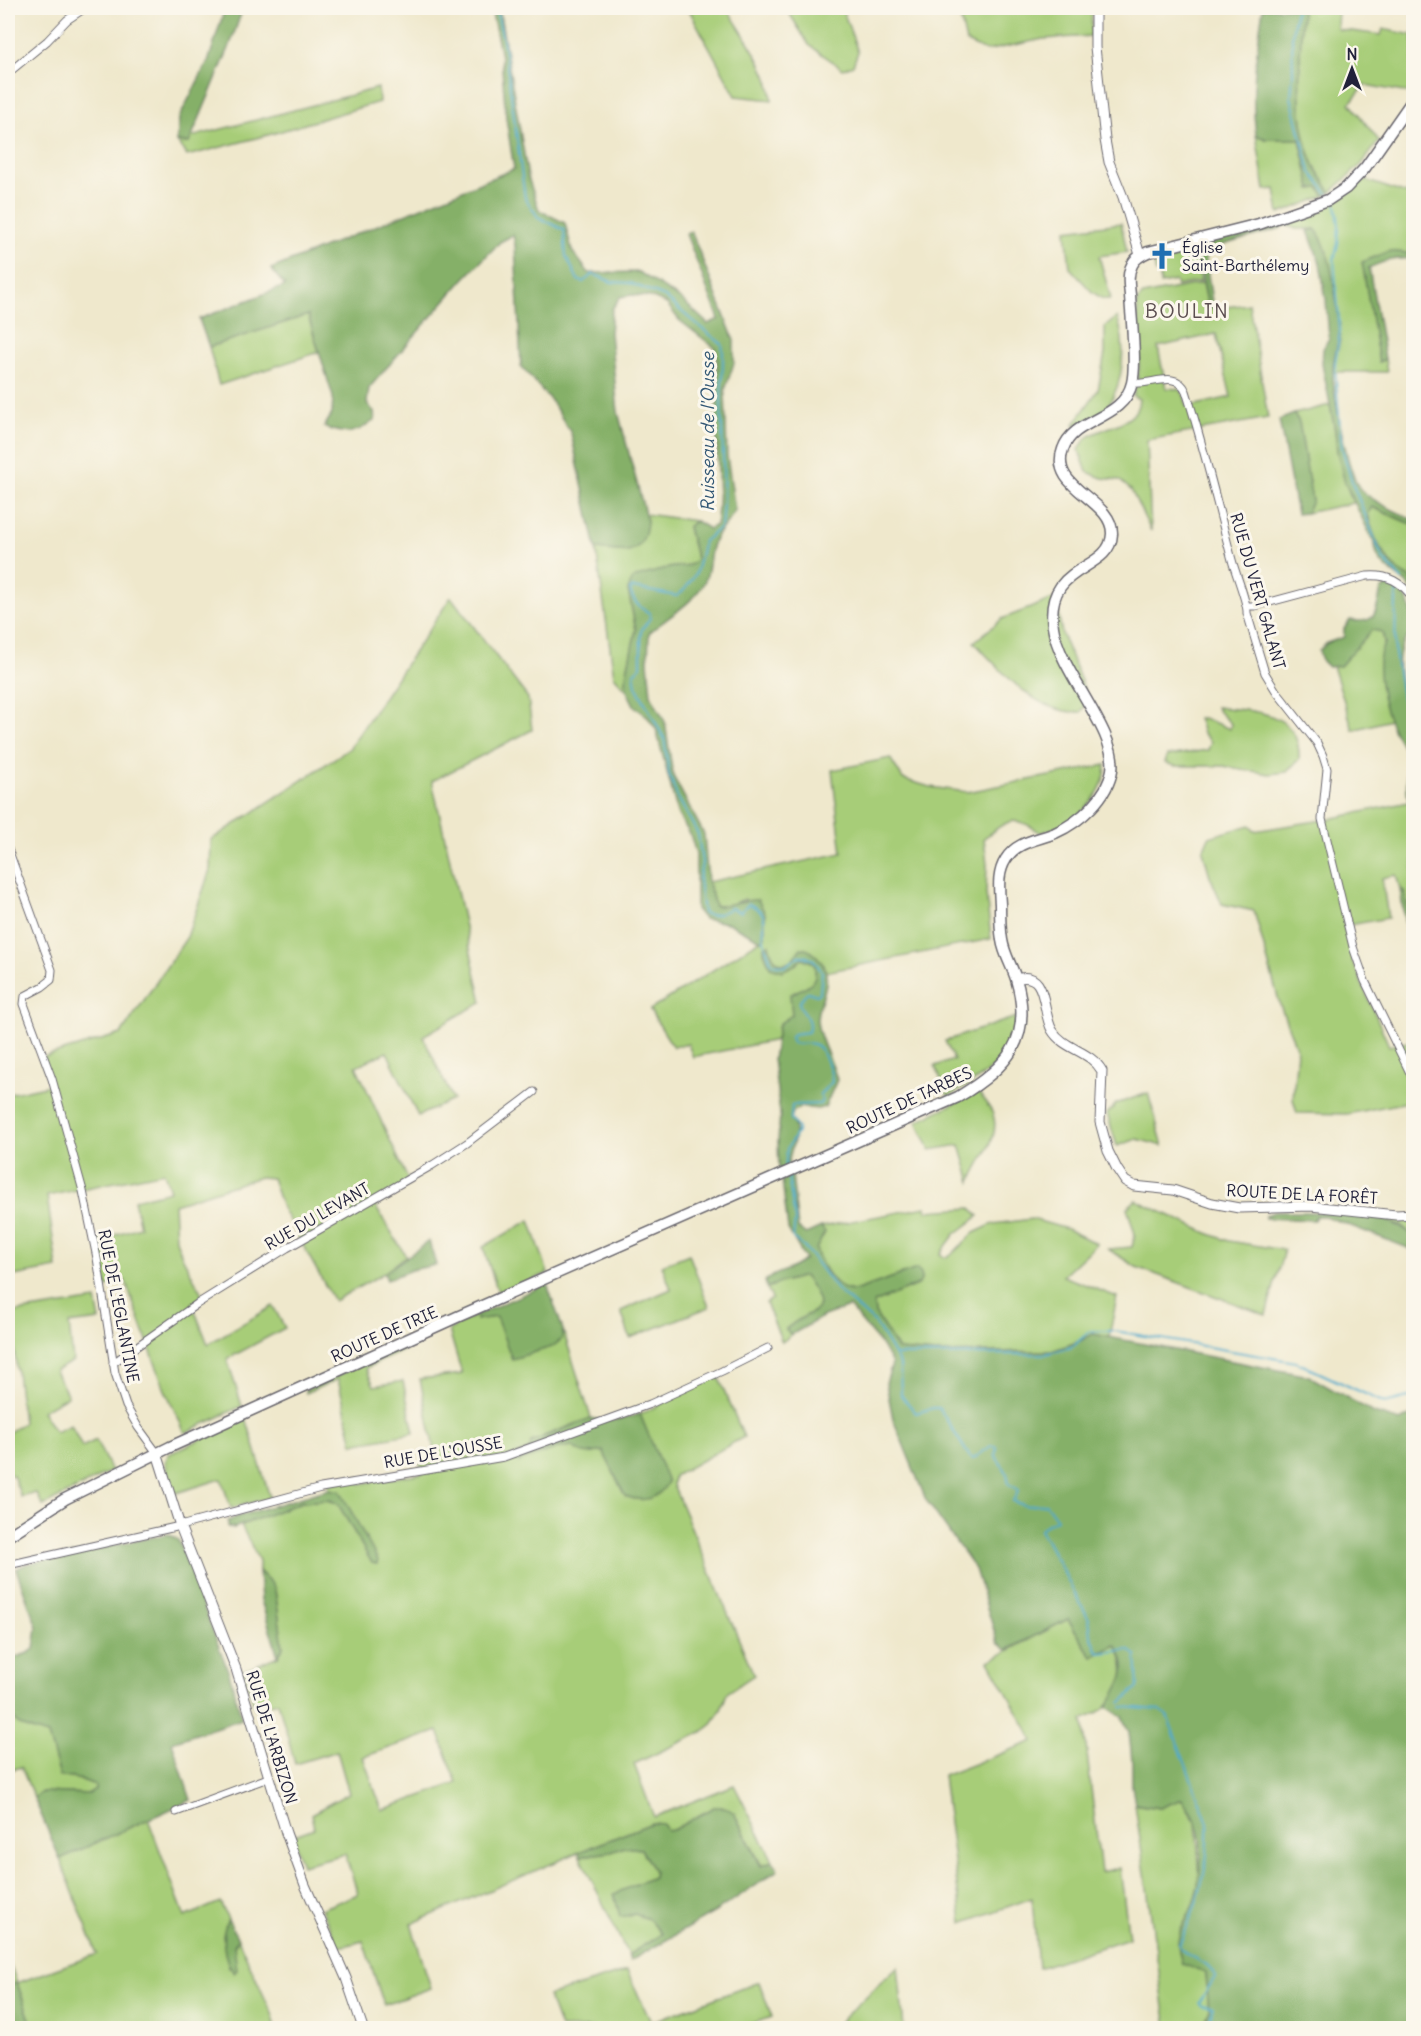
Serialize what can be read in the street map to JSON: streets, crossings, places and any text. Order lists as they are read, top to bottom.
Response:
{
  "streets": {
    "main road": ["ROUTE DE TARBES", "ROUTE DE TRIE"],
    "street": [
      "RUE DU VERT GALANT",
      "ROUTE DE LA FORÊT",
      "RUE DU LEVANT",
      "RUE DE L'EGLANTINE",
      "RUE DE L'OUSSE",
      "RUE DE L'ARBIZON"
    ]
  },
  "crossings": [
    ["RUE DU VERT GALANT", "ROUTE DE TARBES"],
    ["ROUTE DE TARBES", "ROUTE DE LA FORÊT"],
    ["ROUTE DE TARBES", "ROUTE DE TRIE"],
    ["RUE DU LEVANT", "RUE DE L'EGLANTINE"],
    ["RUE DE L'EGLANTINE", "ROUTE DE TRIE"],
    ["RUE DE L'EGLANTINE", "RUE DE L'ARBIZON"],
    ["ROUTE DE TRIE", "RUE DE L'ARBIZON"],
    ["RUE DE L'OUSSE", "RUE DE L'ARBIZON"]
  ],
  "districts": ["BOULIN"],
  "water": ["Ruisseau de l'Ousse"],
  "places": {
    "church": ["Église Saint-Barthélemy"]
  },
  "north": "top"
}
